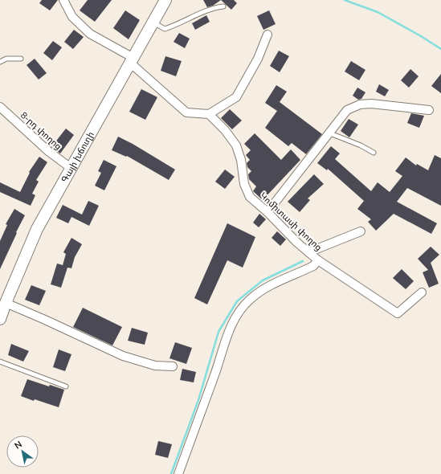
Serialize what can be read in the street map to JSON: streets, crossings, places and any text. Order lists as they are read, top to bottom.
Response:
{
  "streets": {
    "main road": ["Գայի խճուղի"],
    "street": ["8-րդ փողոց", "Կոմիտասի փողոց"]
  },
  "crossings": [
    ["8-րդ փողոց", "Գայի խճուղի"]
  ],
  "north": "top left"
}
